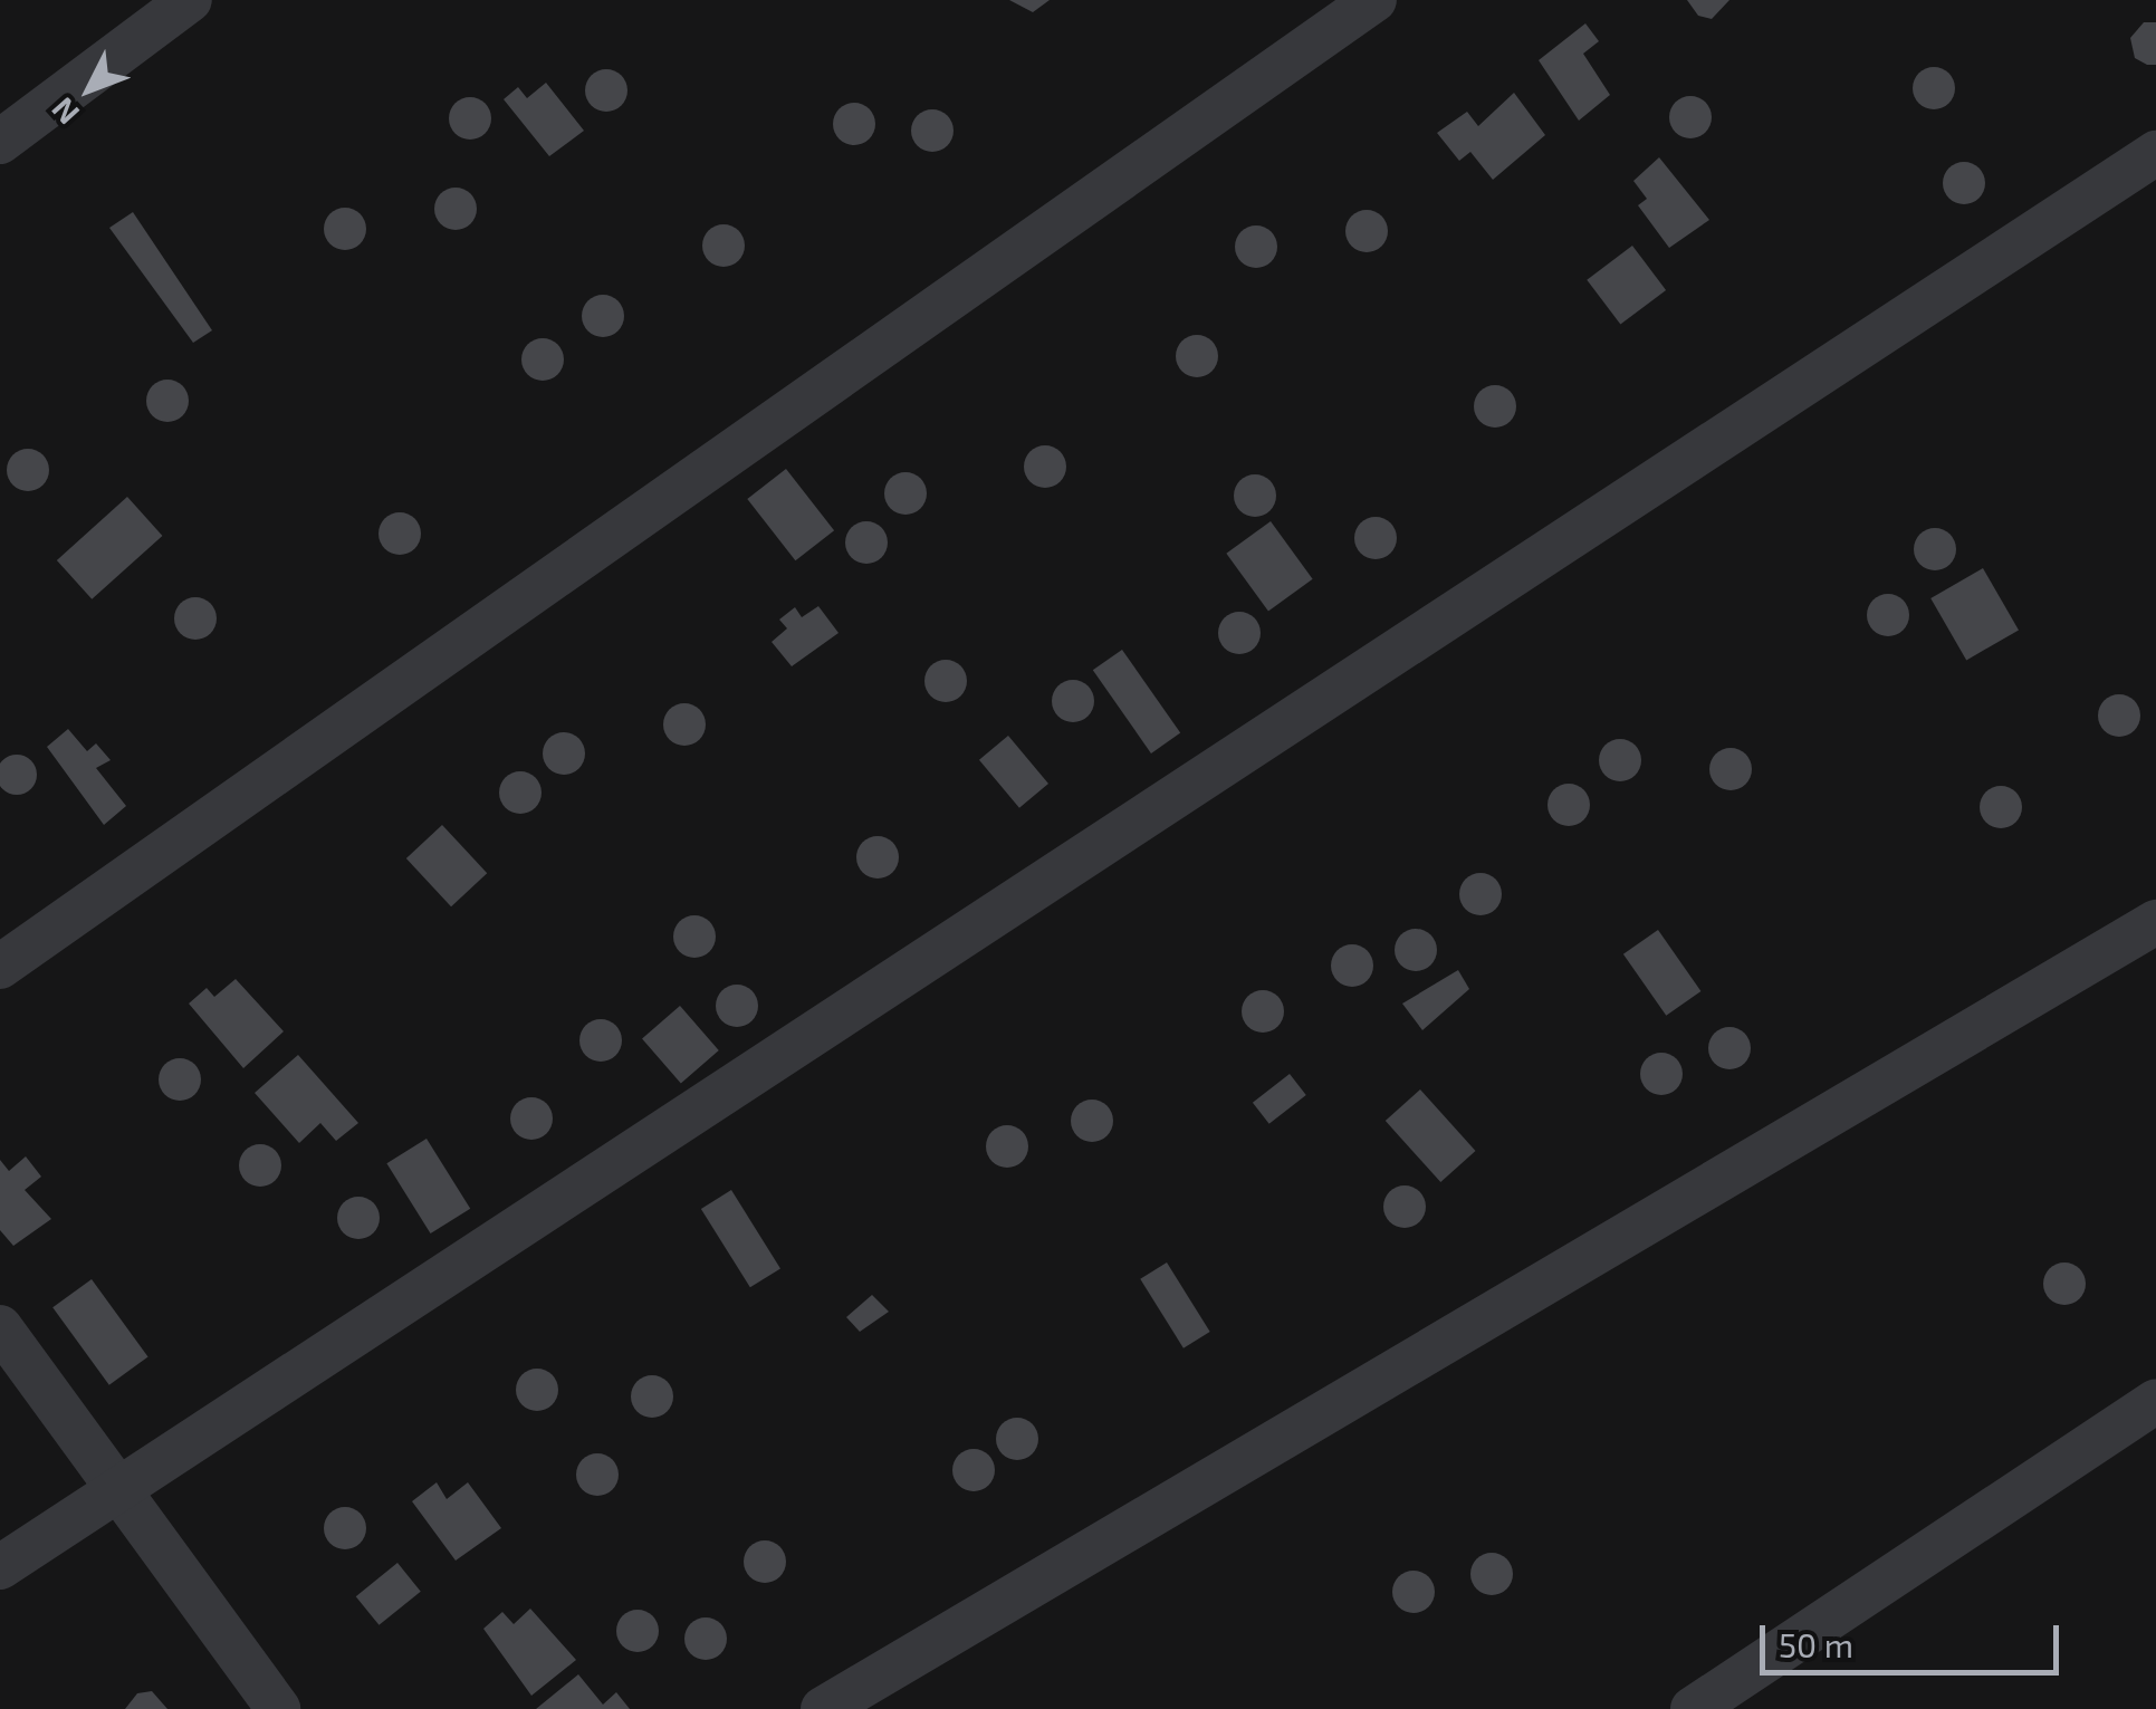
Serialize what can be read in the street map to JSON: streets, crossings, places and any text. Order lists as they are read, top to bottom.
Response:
{
  "scale_bar": "50 m",
  "north": "bottom left"
}
